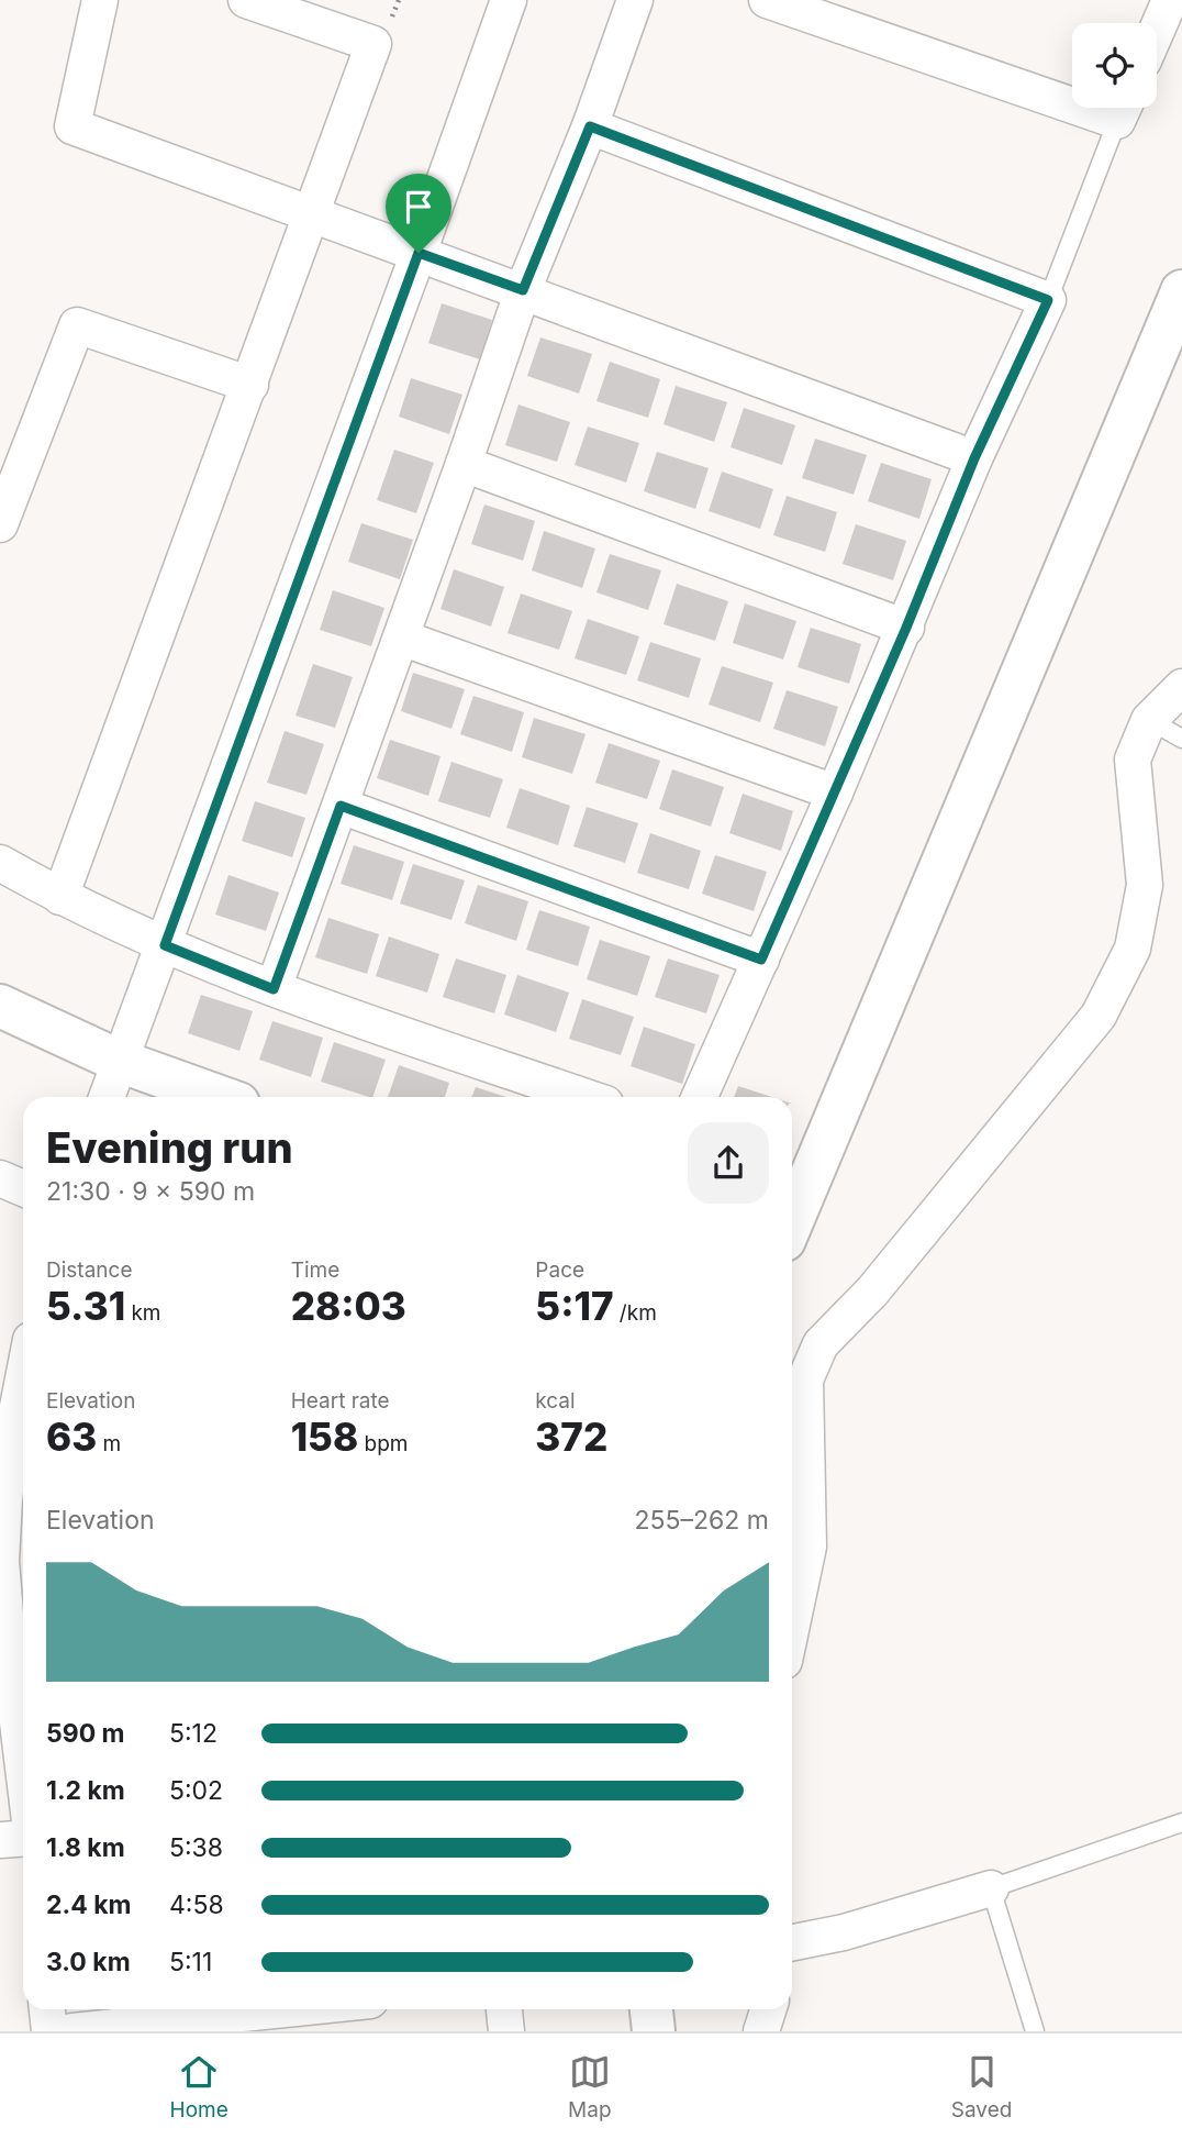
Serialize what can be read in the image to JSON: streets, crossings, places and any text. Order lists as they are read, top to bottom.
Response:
{
  "page": {
    "heading": ["Evening run", "21:30 · 9 × 590 m"],
    "stats": [
      ["Distance", "5.31 km"],
      ["Time", "28:03"],
      ["Pace", "5:17 /km"],
      ["Elevation", "63 m"],
      ["Heart rate", "158 bpm"],
      ["kcal", "372"]
    ],
    "chart": ["Elevation", "255–262 m"],
    "list": [
      {
        "name": "590 m",
        "note": "5:12"
      },
      {
        "name": "1.2 km",
        "note": "5:02"
      },
      {
        "name": "1.8 km",
        "note": "5:38"
      },
      {
        "name": "2.4 km",
        "note": "4:58"
      },
      {
        "name": "3.0 km",
        "note": "5:11"
      }
    ],
    "tabs": ["Home", "Map", "Saved"]
  }
}
